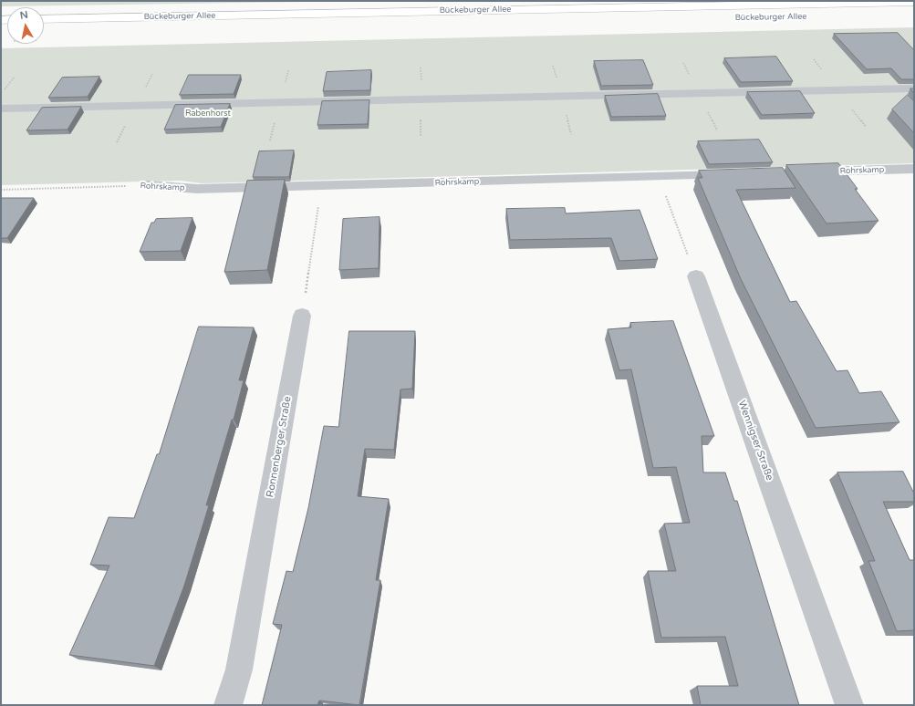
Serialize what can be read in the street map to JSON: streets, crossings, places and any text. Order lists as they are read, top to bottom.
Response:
{
  "streets": {
    "main road": ["Bückeburger Allee"],
    "street": ["Wennigser Straße", "Ronnenberger Straße"],
    "lane": ["Rohrskamp"]
  },
  "parks": ["Rabenhorst"],
  "north": "top"
}
